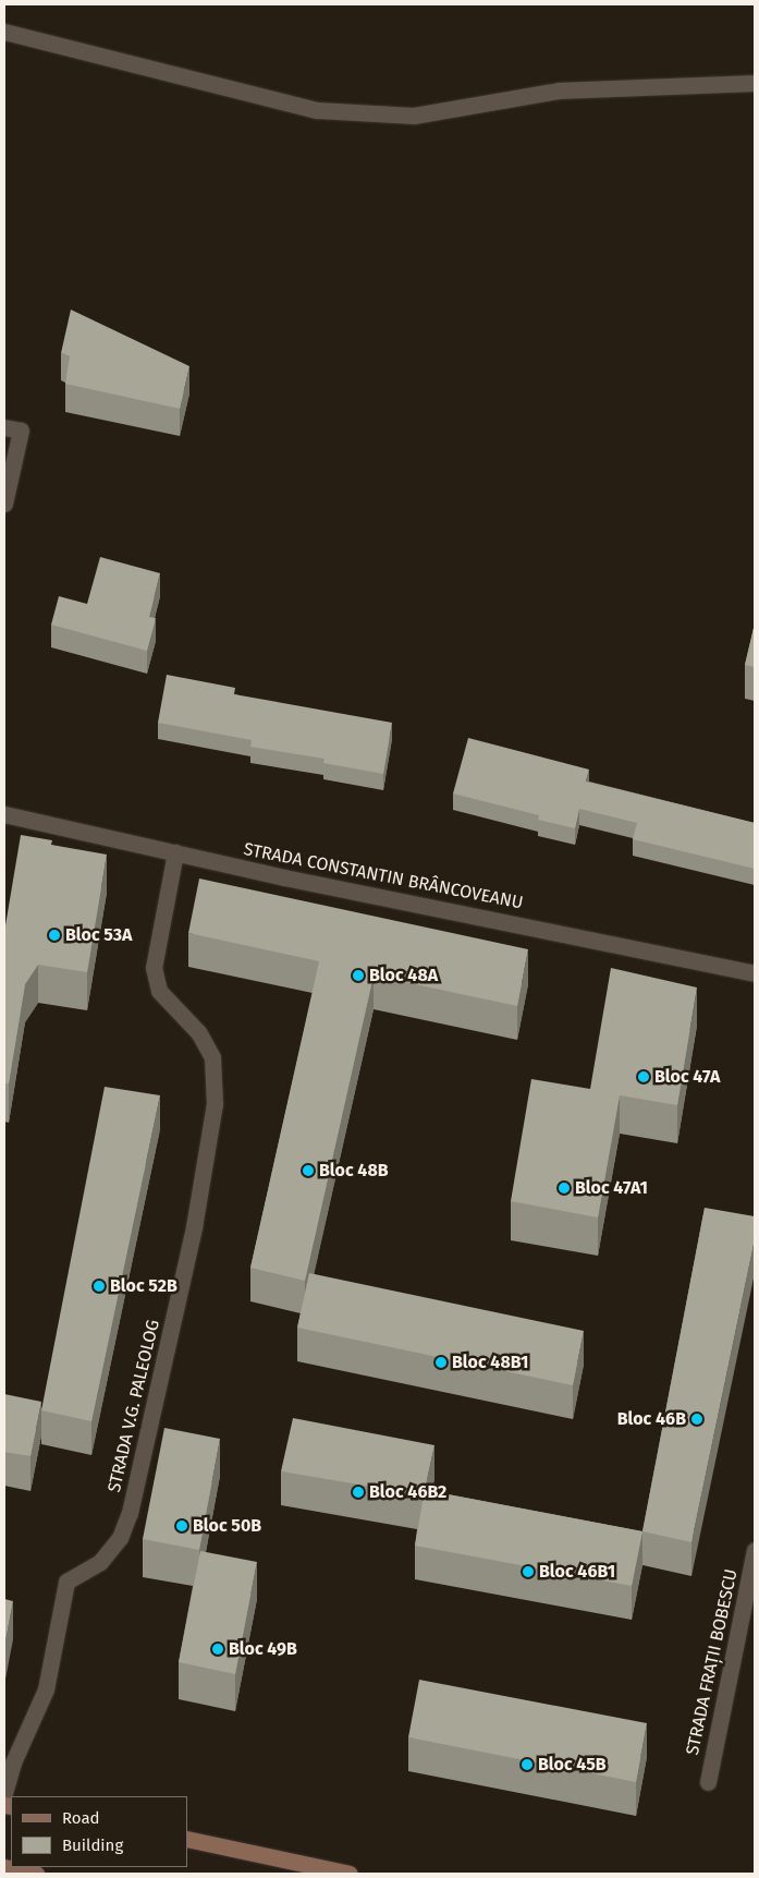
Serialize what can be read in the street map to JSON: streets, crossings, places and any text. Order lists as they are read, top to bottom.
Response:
{
  "streets": {
    "street": ["STRADA CONSTANTIN BRÂNCOVEANU", "STRADA V.G. PALEOLOG", "STRADA FRAȚII BOBESCU"]
  },
  "crossings": [
    ["STRADA CONSTANTIN BRÂNCOVEANU", "STRADA V.G. PALEOLOG"]
  ],
  "places": [
    "Bloc 53A",
    "Bloc 48A",
    "Bloc 47A",
    "Bloc 48B",
    "Bloc 47A1",
    "Bloc 52B",
    "Bloc 48B1",
    "Bloc 46B",
    "Bloc 46B2",
    "Bloc 50B",
    "Bloc 46B1",
    "Bloc 49B",
    "Bloc 45B"
  ],
  "legend": ["Road", "Building"]
}
